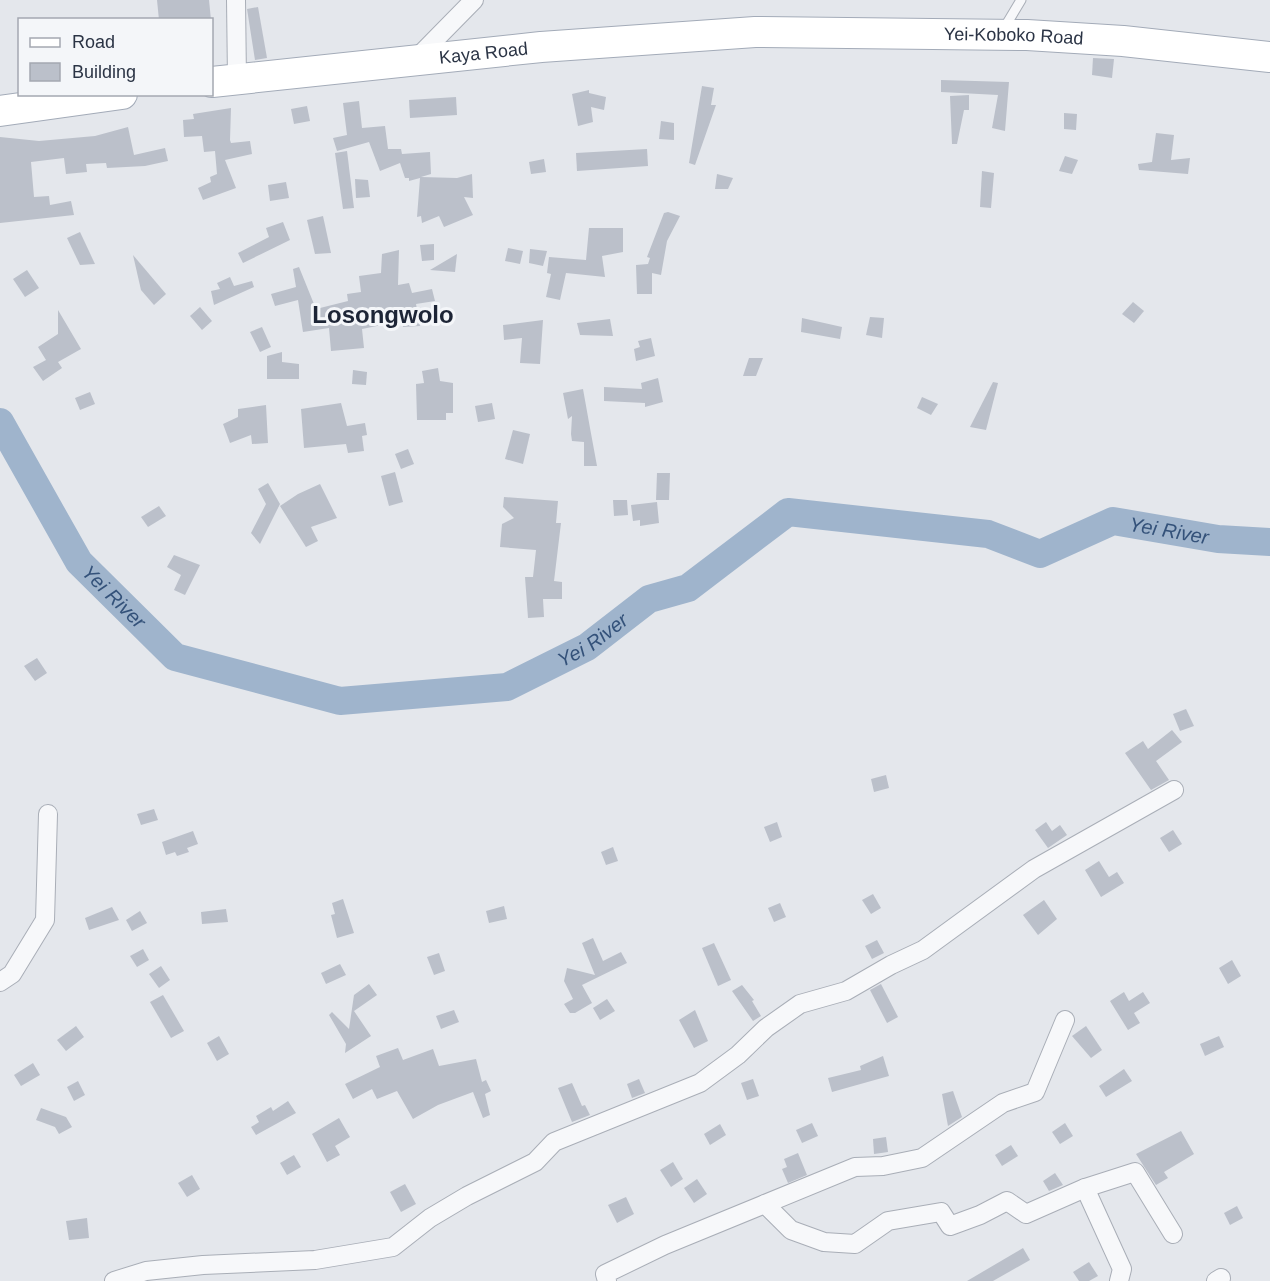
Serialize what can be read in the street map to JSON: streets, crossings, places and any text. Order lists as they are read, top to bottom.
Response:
{
  "streets": {
    "main road": ["Yei-Koboko Road", "Kaya Road"]
  },
  "crossings": [
    ["Yei-Koboko Road", "Kaya Road"]
  ],
  "districts": ["Losongwolo"],
  "water": ["Yei River"],
  "legend": ["Road", "Building"]
}
